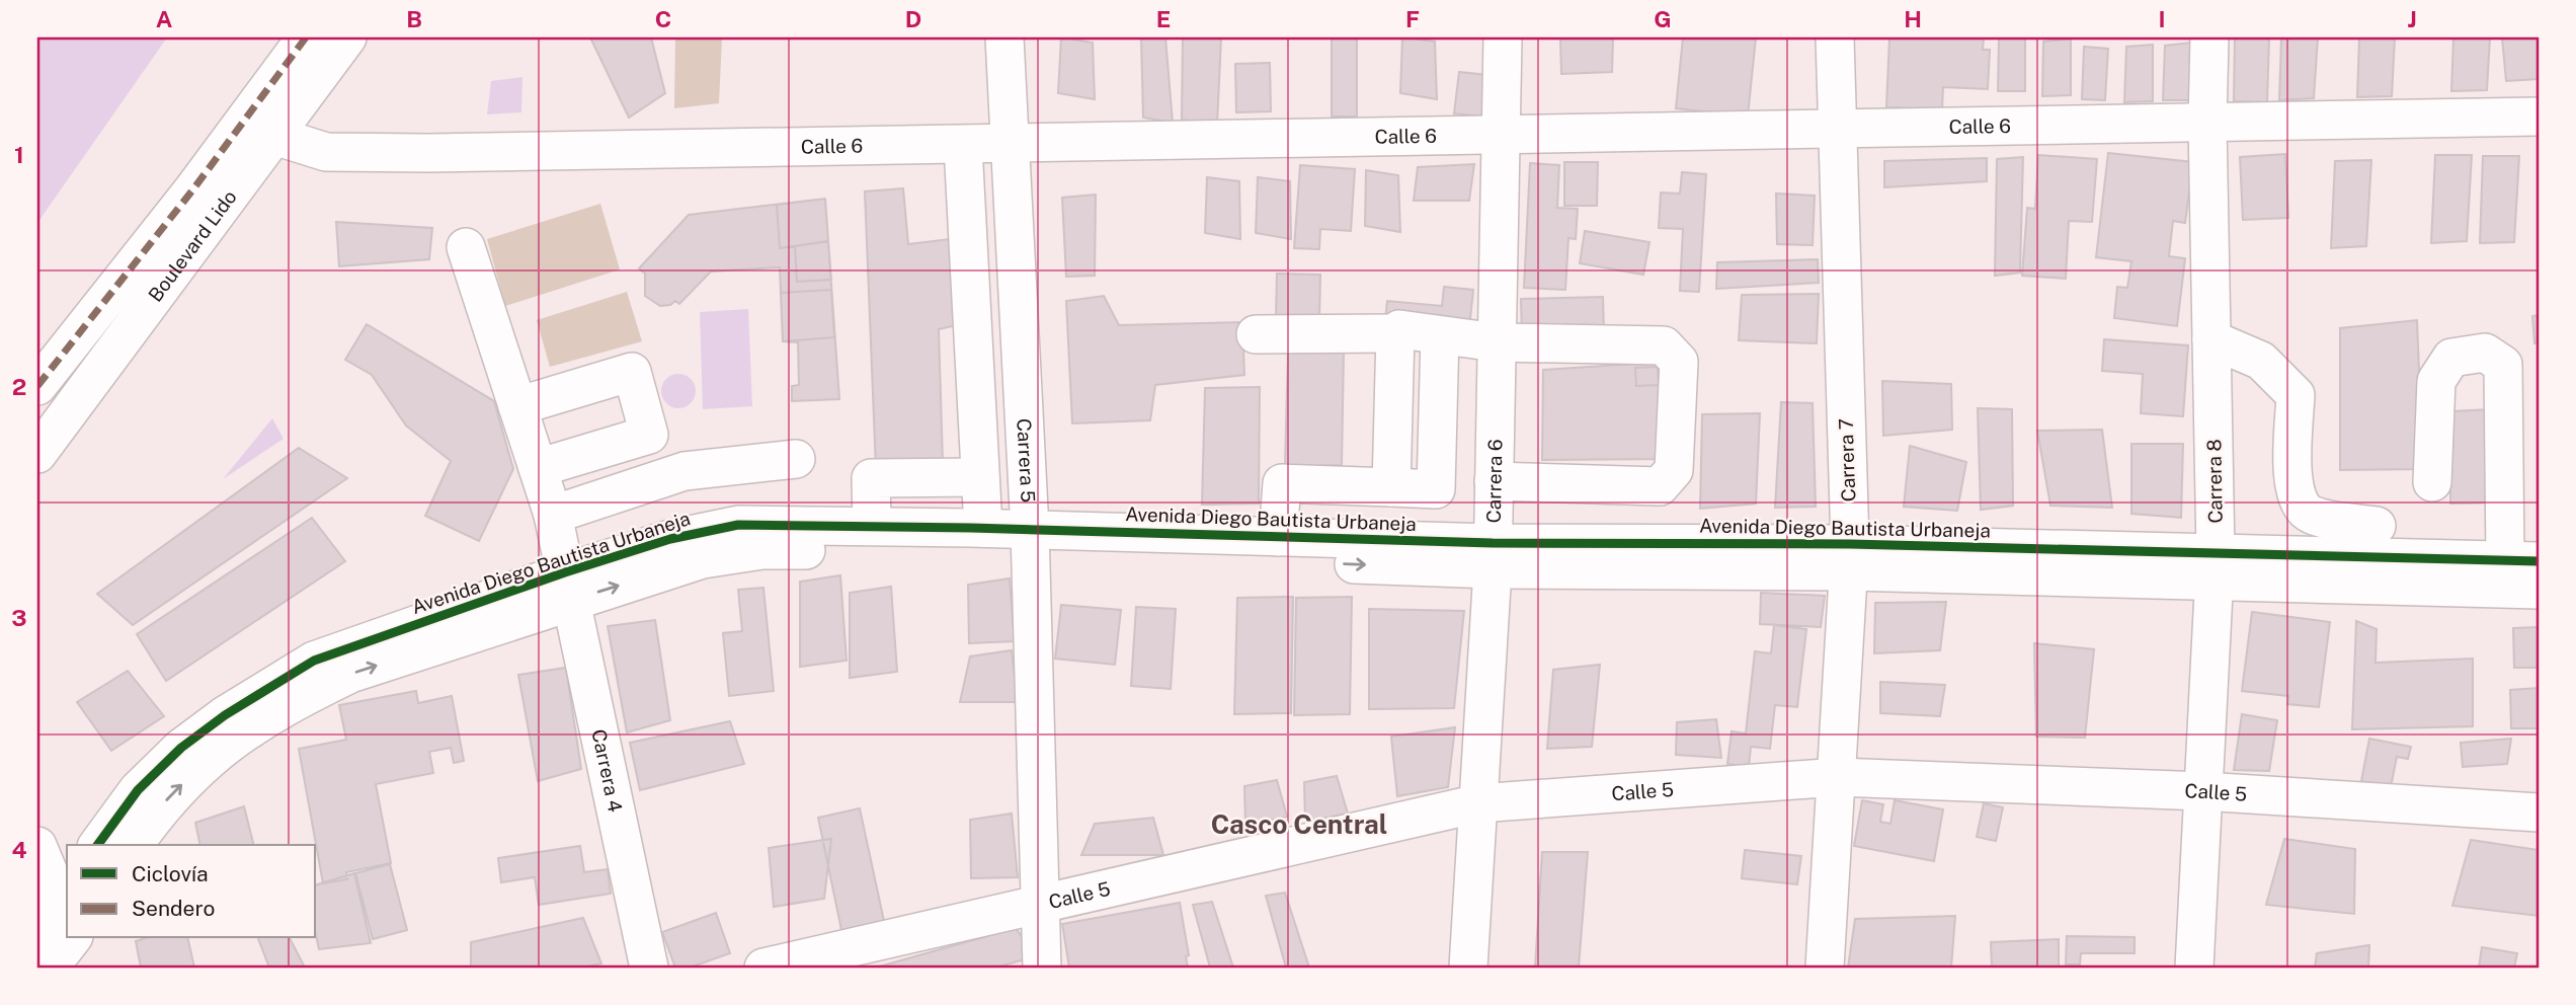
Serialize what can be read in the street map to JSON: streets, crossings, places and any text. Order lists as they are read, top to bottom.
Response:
{
  "streets": {
    "street": [
      "Calle 6",
      "Boulevard Lido",
      "Carrera 5",
      "Carrera 7",
      "Carrera 6",
      "Carrera 8",
      "Avenida Diego Bautista Urbaneja",
      "Carrera 4",
      "Calle 5"
    ]
  },
  "crossings": [
    ["Calle 6", "Boulevard Lido"],
    ["Calle 6", "Carrera 5"],
    ["Calle 6", "Carrera 7"],
    ["Calle 6", "Carrera 6"],
    ["Calle 6", "Carrera 8"],
    ["Carrera 5", "Avenida Diego Bautista Urbaneja"],
    ["Carrera 5", "Calle 5"],
    ["Carrera 7", "Avenida Diego Bautista Urbaneja"],
    ["Carrera 7", "Calle 5"],
    ["Carrera 6", "Avenida Diego Bautista Urbaneja"],
    ["Carrera 6", "Calle 5"],
    ["Carrera 8", "Avenida Diego Bautista Urbaneja"],
    ["Carrera 8", "Calle 5"],
    ["Avenida Diego Bautista Urbaneja", "Carrera 4"]
  ],
  "districts": ["Casco Central"],
  "legend": ["Ciclovía", "Sendero"],
  "grid": {
    "columns": [
      "A",
      "B",
      "C",
      "D",
      "E",
      "F",
      "G",
      "H",
      "I",
      "J"
    ],
    "rows": [
      "1",
      "2",
      "3",
      "4"
    ]
  }
}
